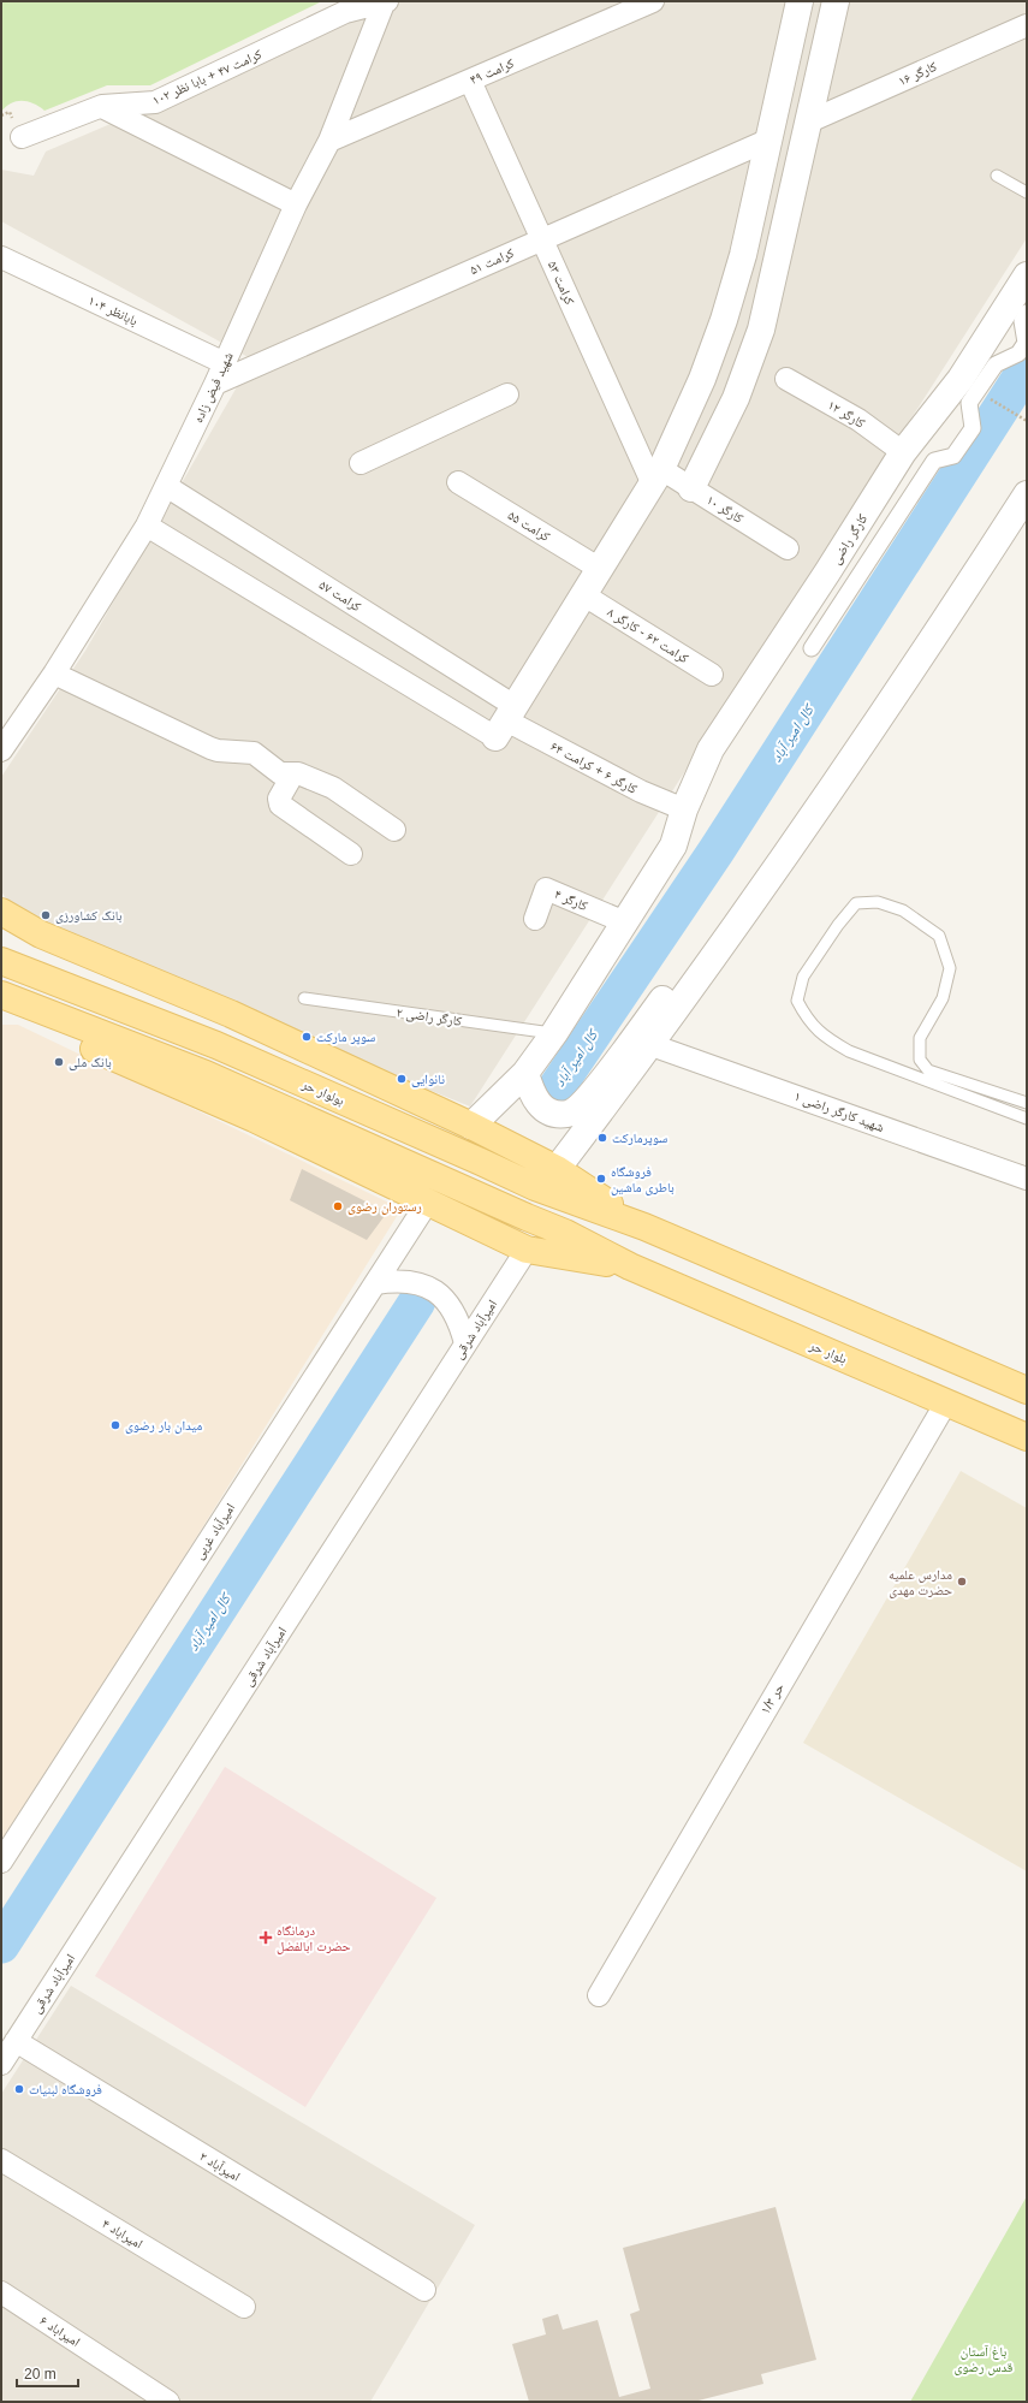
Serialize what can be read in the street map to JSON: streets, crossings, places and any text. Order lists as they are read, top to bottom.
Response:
{
  "streets": {
    "main road": ["بولوار حر", "بلوار حر"],
    "street": [
      "کرامت ۴۹",
      "کارگر ۱۶",
      "کرامت ۴۷ + بابا نظر ۱۰۲",
      "کرامت ۵۱",
      "کرامت ۵۳",
      "بابانظر ۱۰۴",
      "شهید فیض زاده",
      "کارگر ۱۲",
      "کارگر ۱۰",
      "کرامت ۵۵",
      "کارگر راضی",
      "کرامت ۵۷",
      "کرامت ۶۲ - کارگر ۸",
      "کارگر ۶ + کرامت ۶۴",
      "کارگر ۴",
      "شهید کارگر راضی ۱",
      "امیرآباد شرقی",
      "امیرآباد غربی",
      "حر ۱/۳",
      "امیرآباد ۲",
      "امیراباد ۴",
      "امیراباد ۶"
    ],
    "lane": ["کارگر راضی ۲"]
  },
  "crossings": [
    ["کرامت ۴۹", "کرامت ۵۳"],
    ["کرامت ۴۹", "شهید فیض زاده"],
    ["کرامت ۴۷ + بابا نظر ۱۰۲", "شهید فیض زاده"],
    ["کرامت ۵۱", "کرامت ۵۳"],
    ["کرامت ۵۱", "شهید فیض زاده"],
    ["کرامت ۵۳", "کارگر ۱۰"],
    ["بابانظر ۱۰۴", "شهید فیض زاده"],
    ["شهید فیض زاده", "کرامت ۵۷"],
    ["کارگر ۱۲", "کارگر راضی"],
    ["کارگر راضی", "کارگر ۶ + کرامت ۶۴"],
    ["کارگر راضی", "کارگر ۴"],
    ["کارگر راضی", "کارگر راضی ۲"],
    ["کرامت ۵۷", "کارگر ۶ + کرامت ۶۴"],
    ["امیرآباد شرقی", "امیرآباد ۲"],
    ["بلوار حر", "حر ۱/۳"]
  ],
  "water": ["کال امیر آباد"],
  "parks": ["باغ آستان قدس رضوی"],
  "places": {
    "other": [
      "بانک کشاورزی",
      "سوپر مارکت",
      "بانک ملی",
      "نانوایی",
      "سوپرمارکت",
      "فروشگاه باطری ماشین",
      "رستوران رضوی",
      "میدان بار رضوی",
      "مدارس علمیه حضرت مهدی",
      "فروشگاه لبنیات"
    ],
    "health": ["درمانگاه حضرت ابالفضل"]
  },
  "scale_bar": "20 m"
}
